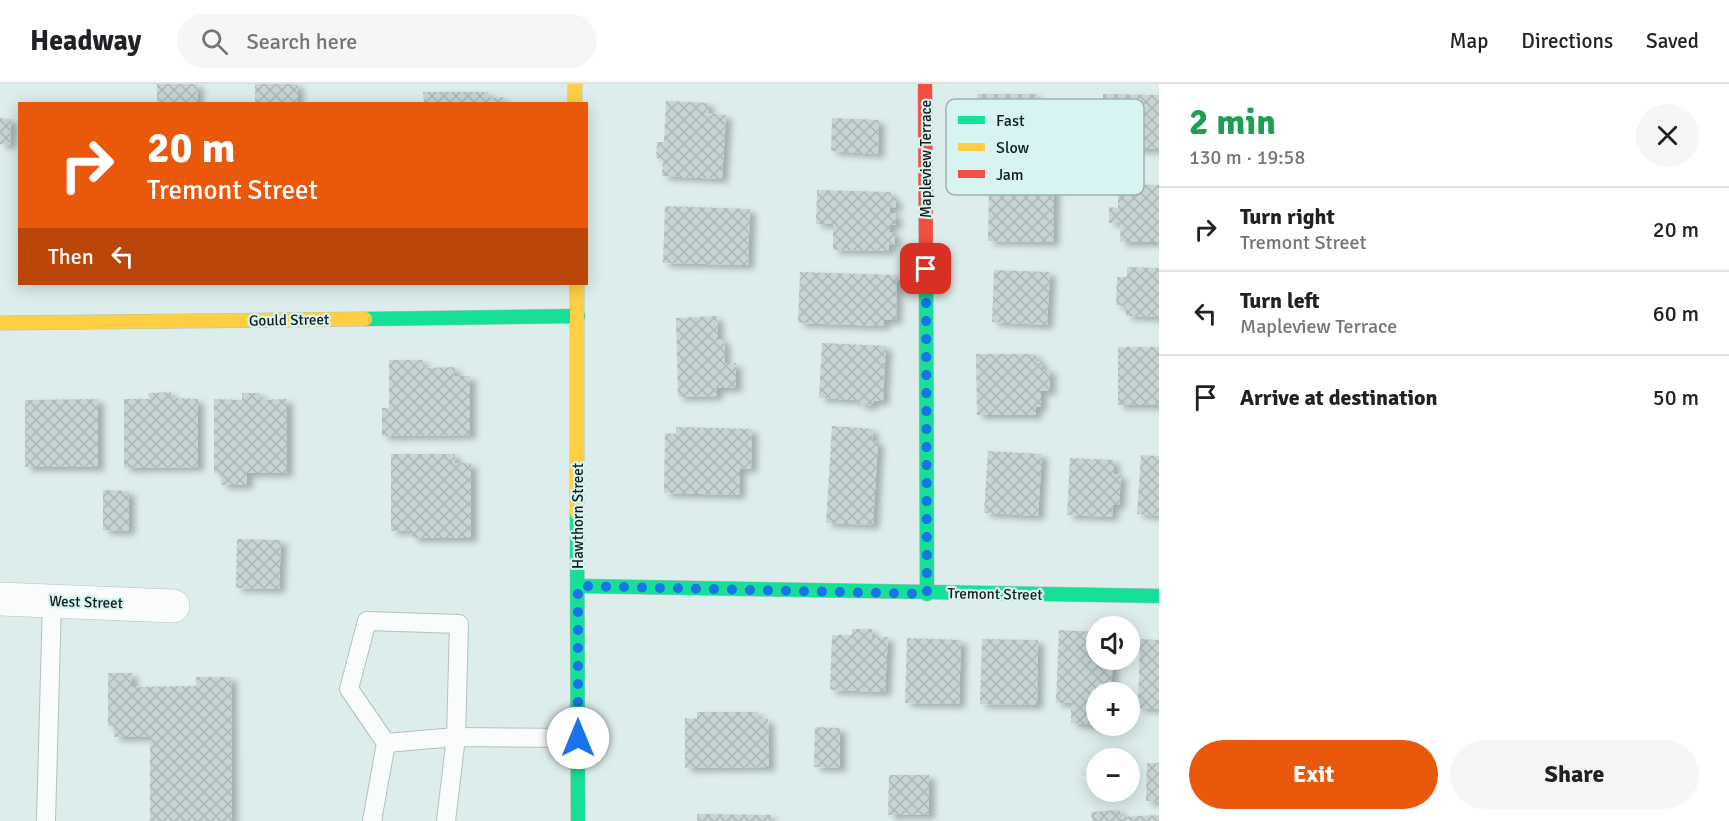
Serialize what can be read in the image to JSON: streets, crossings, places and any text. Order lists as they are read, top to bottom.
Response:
{
  "streets": {
    "street": [
      "Mapleview Terrace",
      "Gould Street",
      "Hawthorn Street",
      "Tremont Street",
      "West Street"
    ]
  },
  "crossings": [
    ["Mapleview Terrace", "Tremont Street"],
    ["Gould Street", "Hawthorn Street"],
    ["Hawthorn Street", "Tremont Street"]
  ],
  "legend": ["Fast", "Slow", "Jam"],
  "page": {
    "header": "Headway",
    "search": "Search here",
    "nav": ["Map", "Directions", "Saved"],
    "heading": ["2 min", "130 m · 19:58"],
    "turn": ["20 m", "Tremont Street"],
    "list": [
      {
        "name": "Turn right",
        "note": "Tremont Street",
        "value": "20 m"
      },
      {
        "name": "Turn left",
        "note": "Mapleview Terrace",
        "value": "60 m"
      },
      {
        "name": "Arrive at destination",
        "value": "50 m"
      }
    ],
    "then": "Then",
    "map_buttons": ["+", "−"],
    "buttons": ["Exit", "Share"]
  }
}
